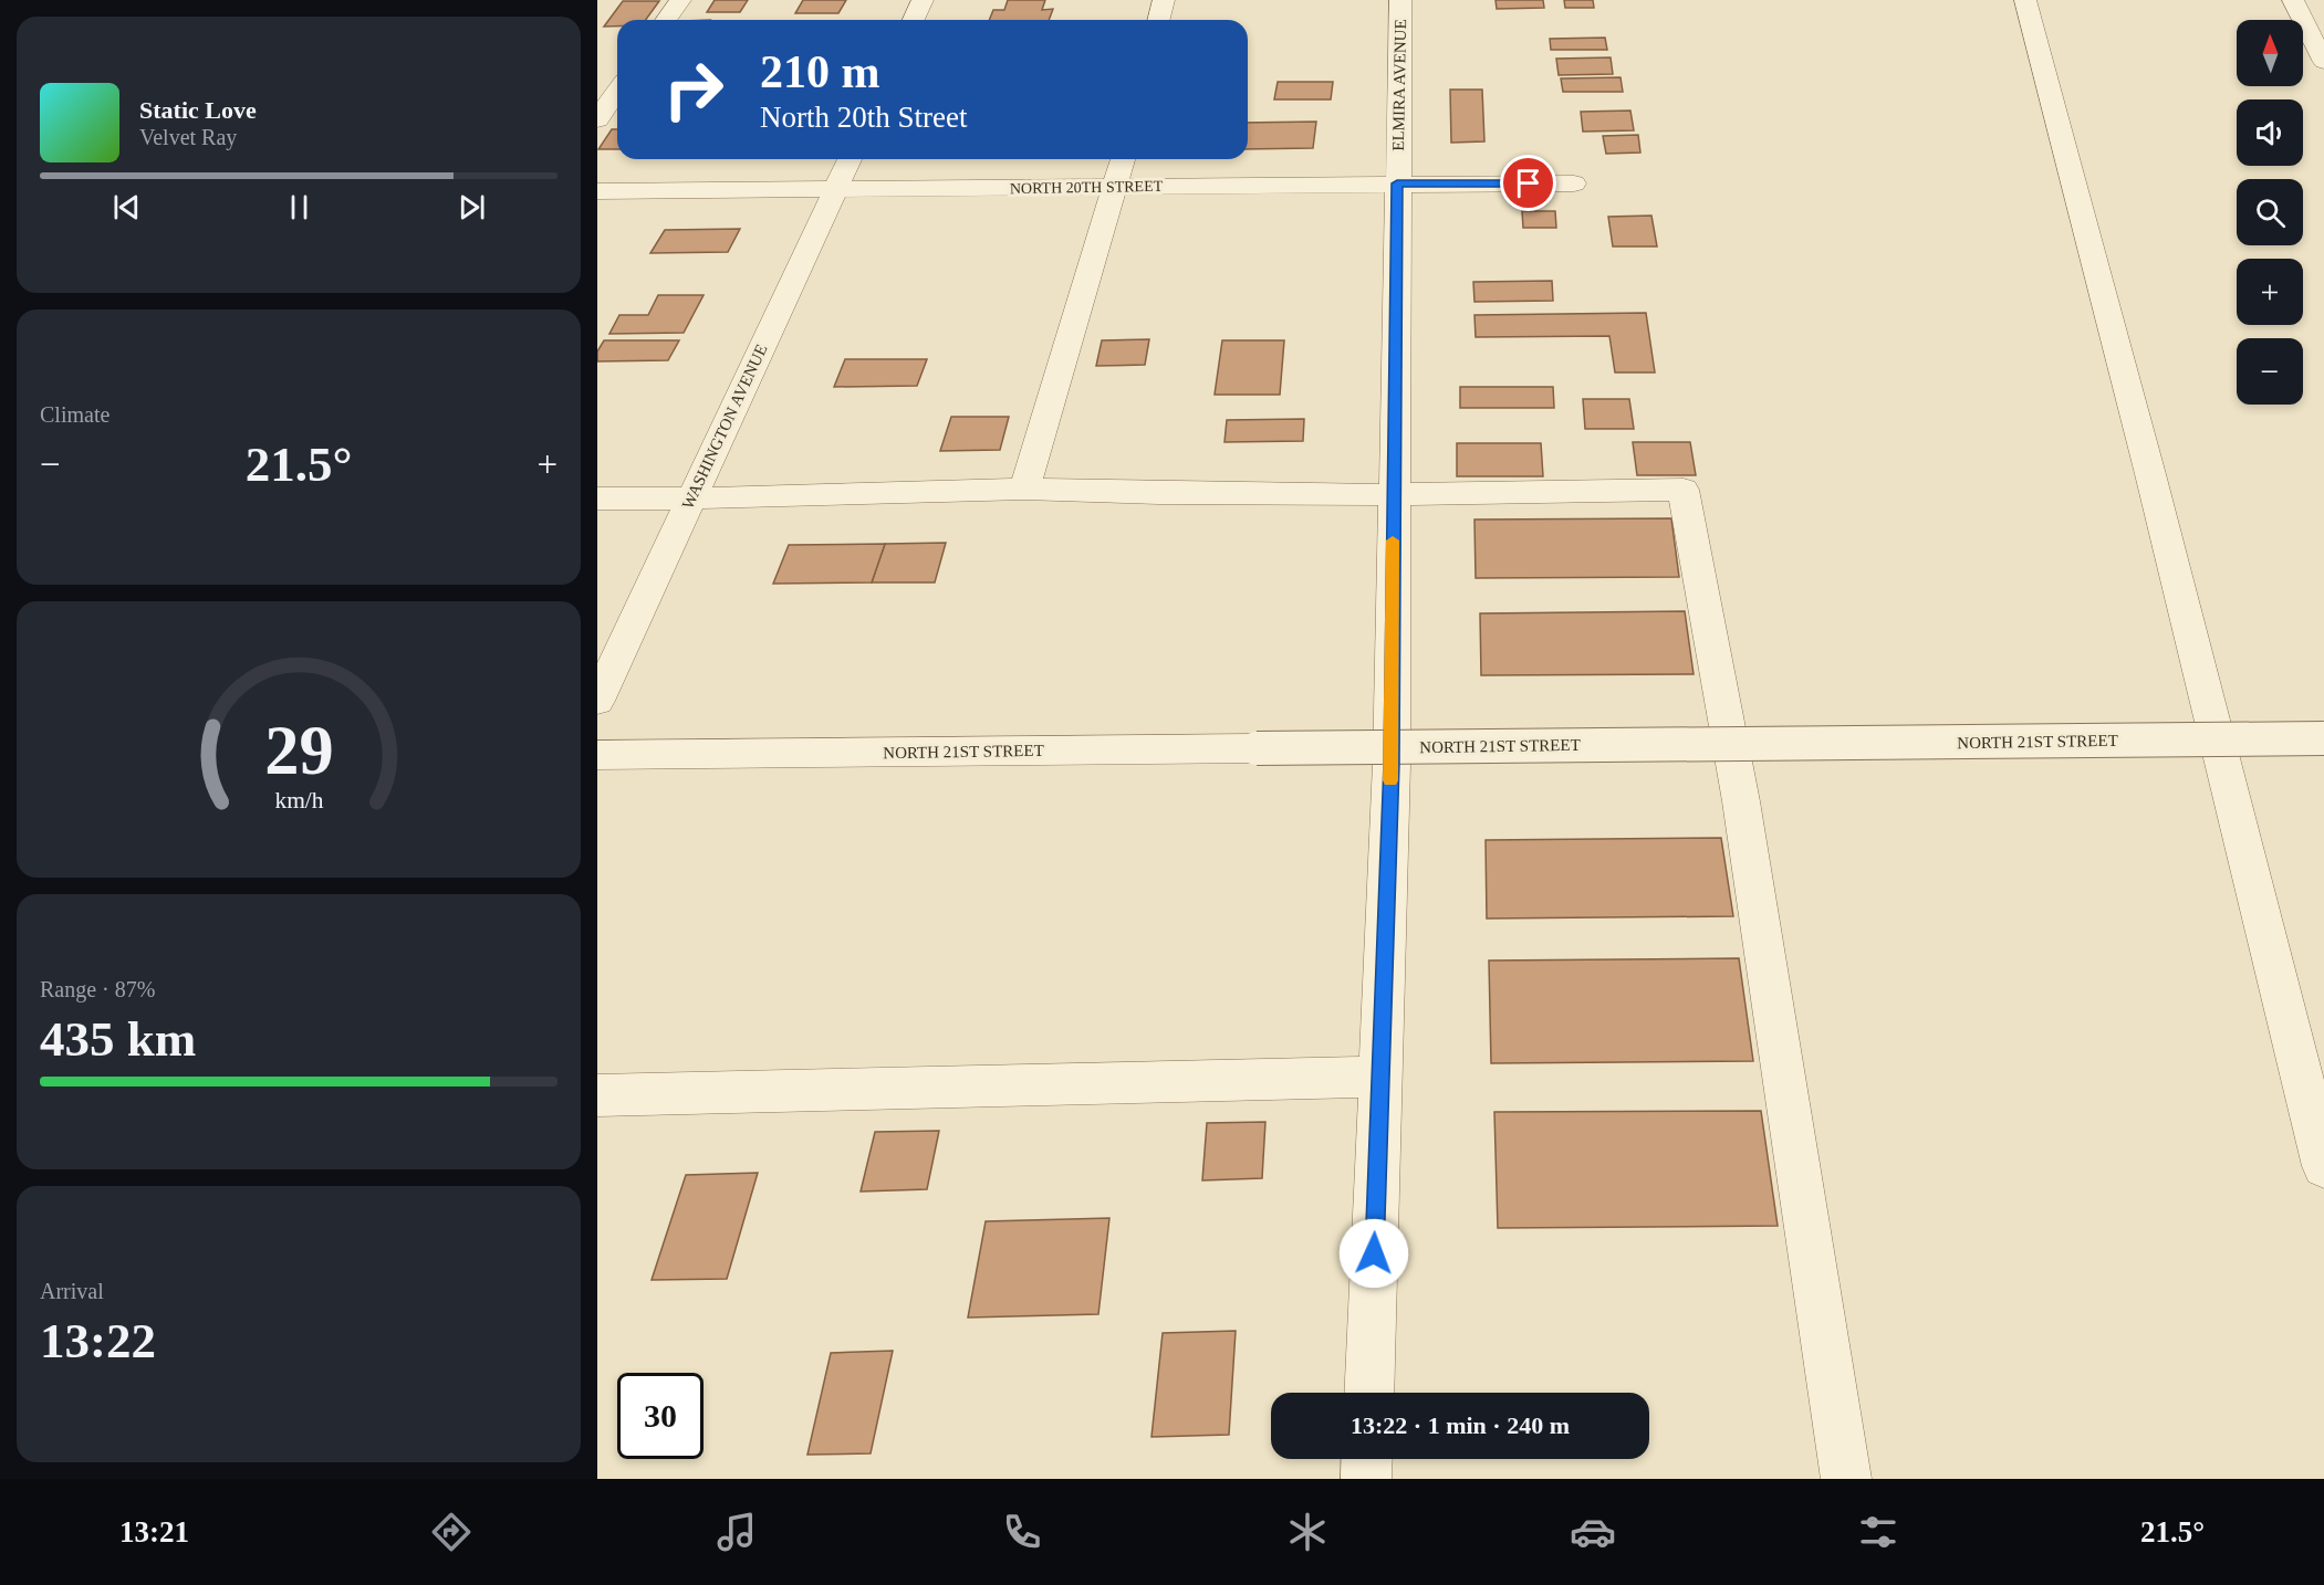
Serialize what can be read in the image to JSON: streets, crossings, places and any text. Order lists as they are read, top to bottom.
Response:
{
  "streets": {
    "street": [
      "ELMIRA AVENUE",
      "NORTH 20TH STREET",
      "WASHINGTON AVENUE",
      "NORTH 21ST STREET"
    ]
  },
  "crossings": [
    ["ELMIRA AVENUE", "NORTH 20TH STREET"],
    ["NORTH 20TH STREET", "WASHINGTON AVENUE"]
  ],
  "north": "top",
  "page": {
    "map_buttons": ["+", "−"],
    "turn": ["210 m", "North 20th Street"],
    "song": ["Static Love", "Velvet Ray"],
    "tile": [
      "Climate",
      ["Range · 87%", "435 km"],
      ["Arrival", "13:22"]
    ],
    "heat": ["−", "21.5°", "+"],
    "limit": "30",
    "trip": "13:22 · 1 min · 240 m",
    "tabs": ["13:21", "21.5°"],
    "gauge": ["29", "km/h"]
  }
}
